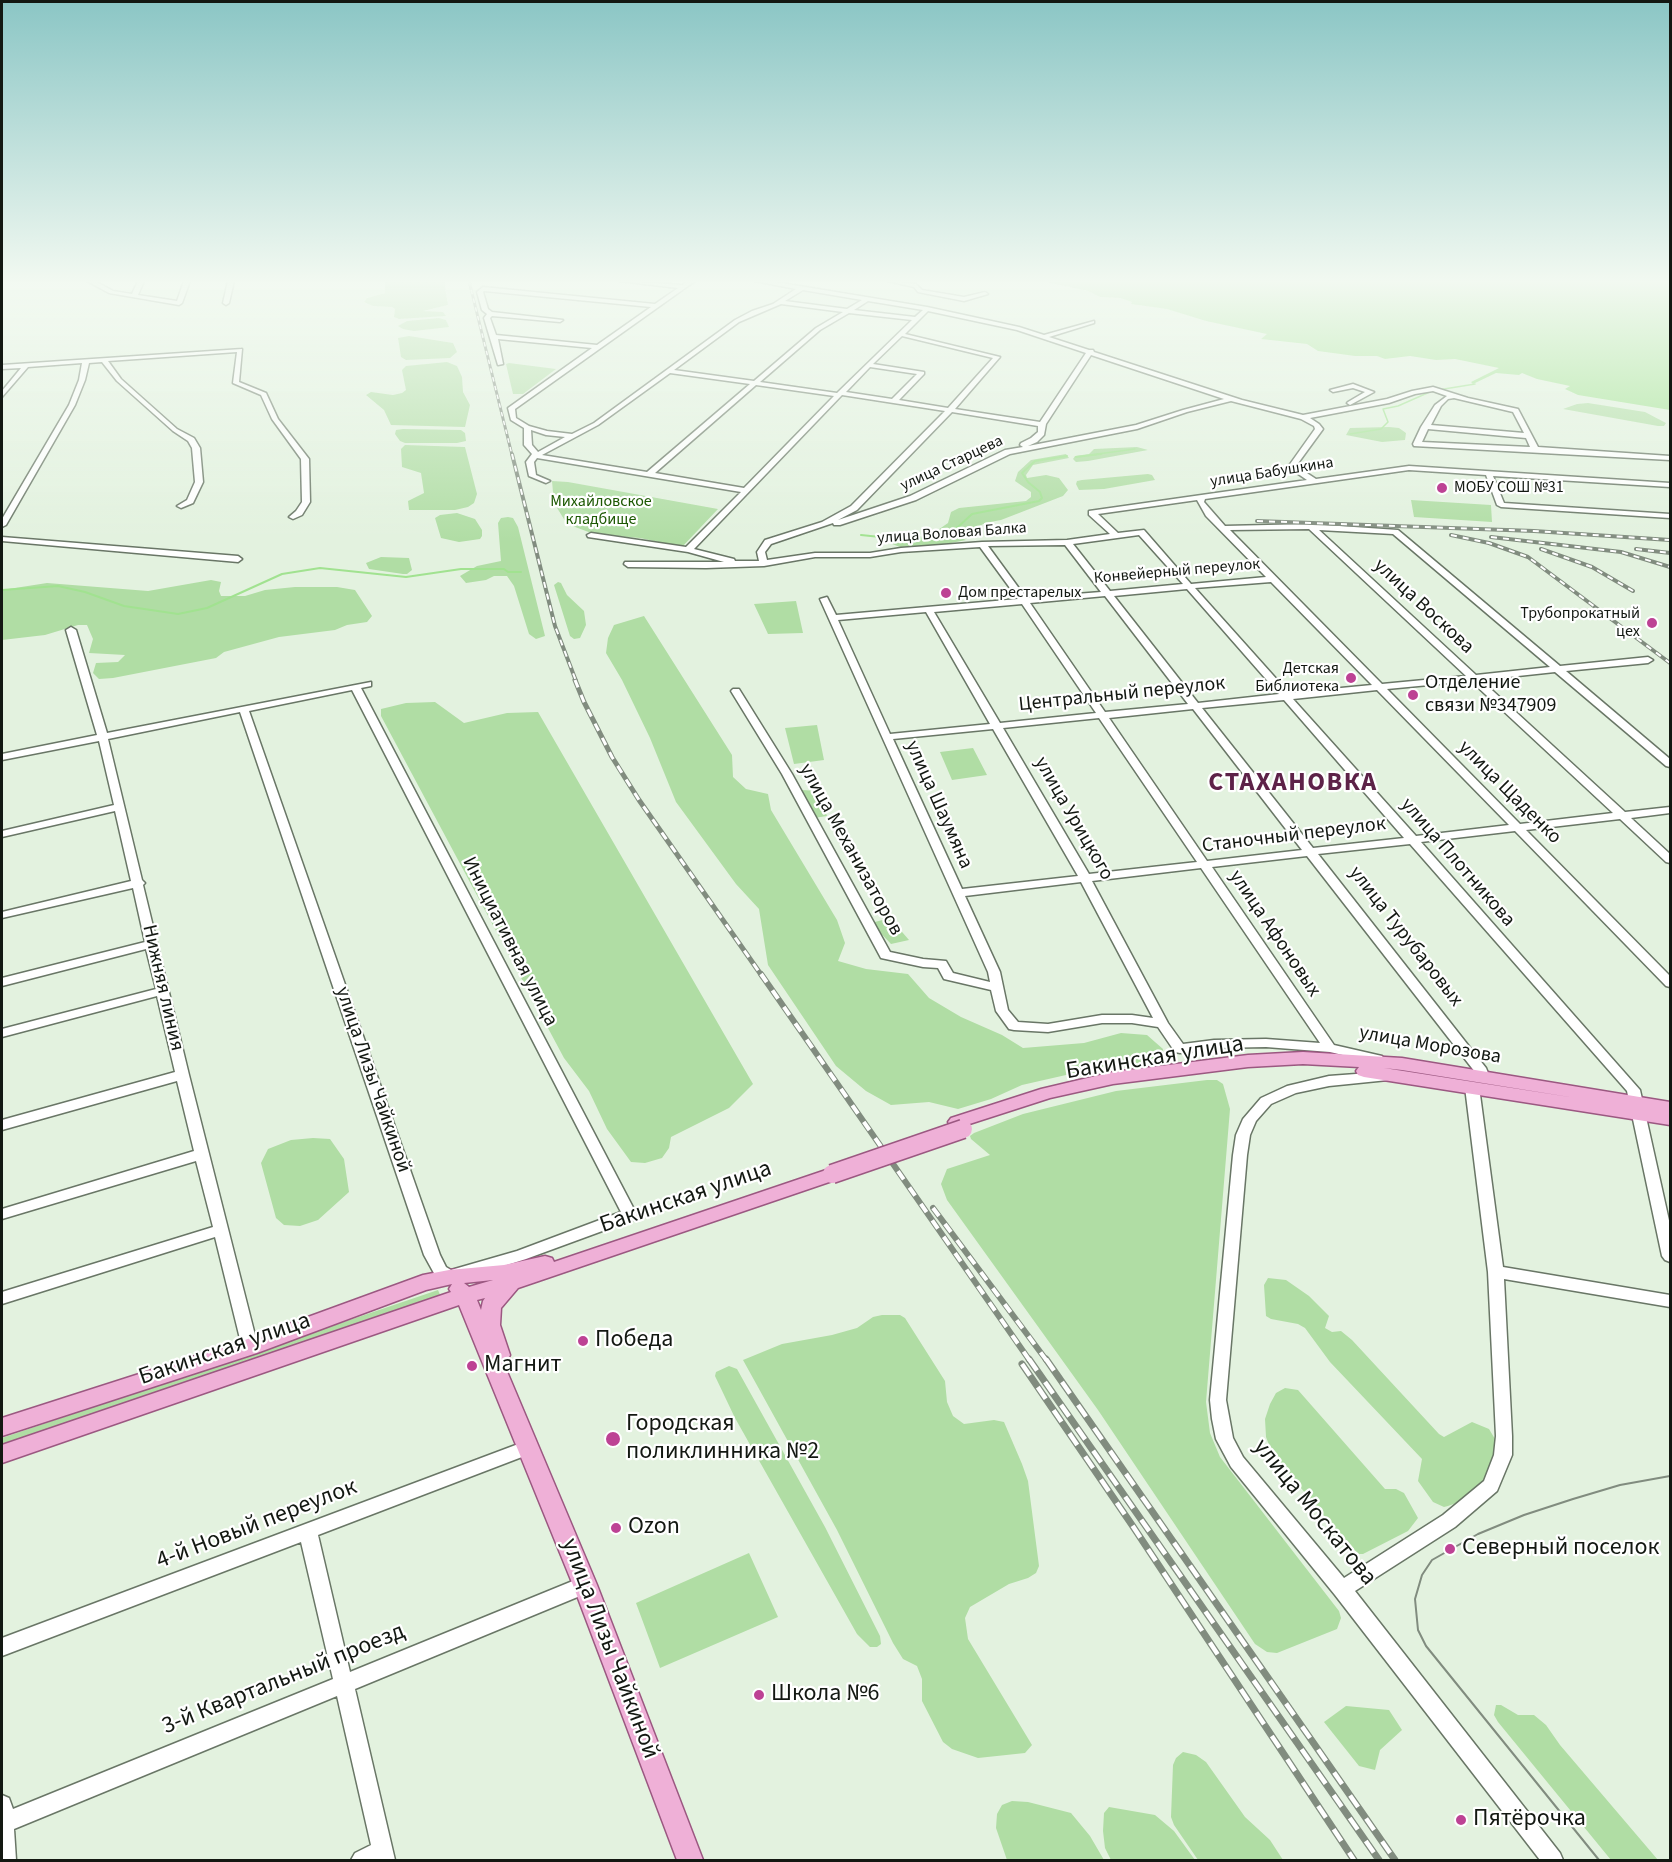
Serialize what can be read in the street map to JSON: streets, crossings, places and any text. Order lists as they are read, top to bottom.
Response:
{
  "streets": {
    "main road": ["улица Морозова", "Бакинская улица", "улица Лизы Чайкиной"],
    "street": [
      "улица Старцева",
      "улица Бабушкина",
      "улица Воловая Балка",
      "Конвейерный переулок",
      "улица Воскова",
      "Центральный переулок",
      "улица Щаденко",
      "улица Шаумяна",
      "улица Урицкого",
      "Станочный переулок",
      "улица Механизаторов",
      "улица Плотникова",
      "улица Афоновых",
      "улица Турубаровых",
      "Инициативная улица",
      "Нижняя линия",
      "улица Москатова",
      "4-й Новый переулок",
      "3-й Квартальный проезд"
    ]
  },
  "crossings": [
    ["улица Бабушкина", "улица Воловая Балка"],
    ["улица Бабушкина", "улица Щаденко"],
    ["улица Воловая Балка", "улица Плотникова"],
    ["улица Воловая Балка", "улица Афоновых"],
    ["улица Воловая Балка", "улица Турубаровых"],
    ["Конвейерный переулок", "улица Щаденко"],
    ["Конвейерный переулок", "улица Шаумяна"],
    ["Конвейерный переулок", "улица Урицкого"],
    ["Конвейерный переулок", "улица Плотникова"],
    ["Конвейерный переулок", "улица Афоновых"],
    ["Конвейерный переулок", "улица Турубаровых"],
    ["улица Воскова", "Центральный переулок"],
    ["улица Воскова", "Станочный переулок"],
    ["Центральный переулок", "улица Щаденко"],
    ["Центральный переулок", "улица Шаумяна"],
    ["Центральный переулок", "улица Урицкого"],
    ["Центральный переулок", "улица Плотникова"],
    ["Центральный переулок", "улица Афоновых"],
    ["Центральный переулок", "улица Турубаровых"],
    ["улица Щаденко", "Станочный переулок"],
    ["улица Шаумяна", "улица Урицкого"],
    ["улица Шаумяна", "Станочный переулок"],
    ["улица Шаумяна", "улица Механизаторов"],
    ["улица Урицкого", "Станочный переулок"],
    ["улица Урицкого", "улица Морозова"],
    ["Станочный переулок", "улица Плотникова"],
    ["Станочный переулок", "улица Афоновых"],
    ["Станочный переулок", "улица Турубаровых"],
    ["улица Плотникова", "улица Морозова"],
    ["улица Афоновых", "улица Морозова"],
    ["улица Турубаровых", "улица Морозова"],
    ["улица Турубаровых", "улица Москатова"],
    ["Инициативная улица", "Бакинская улица"],
    ["Инициативная улица", "улица Лизы Чайкиной"],
    ["Нижняя линия", "Бакинская улица"],
    ["улица Морозова", "Бакинская улица"],
    ["улица Морозова", "улица Москатова"],
    ["Бакинская улица", "улица Лизы Чайкиной"],
    ["Бакинская улица", "улица Москатова"],
    ["улица Лизы Чайкиной", "4-й Новый переулок"],
    ["улица Лизы Чайкиной", "3-й Квартальный проезд"]
  ],
  "districts": ["СТАХАНОВКА"],
  "parks": ["Михайловское кладбище"],
  "places": [
    "МОБУ СОШ №31",
    "Дом престарелых",
    "Трубопрокатный цех",
    "Детская Библиотека",
    "Отделение связи №347909",
    "Победа",
    "Магнит",
    "Городская поликлинника №2",
    "Ozon",
    "Северный поселок",
    "Школа №6",
    "Пятёрочка"
  ]
}
